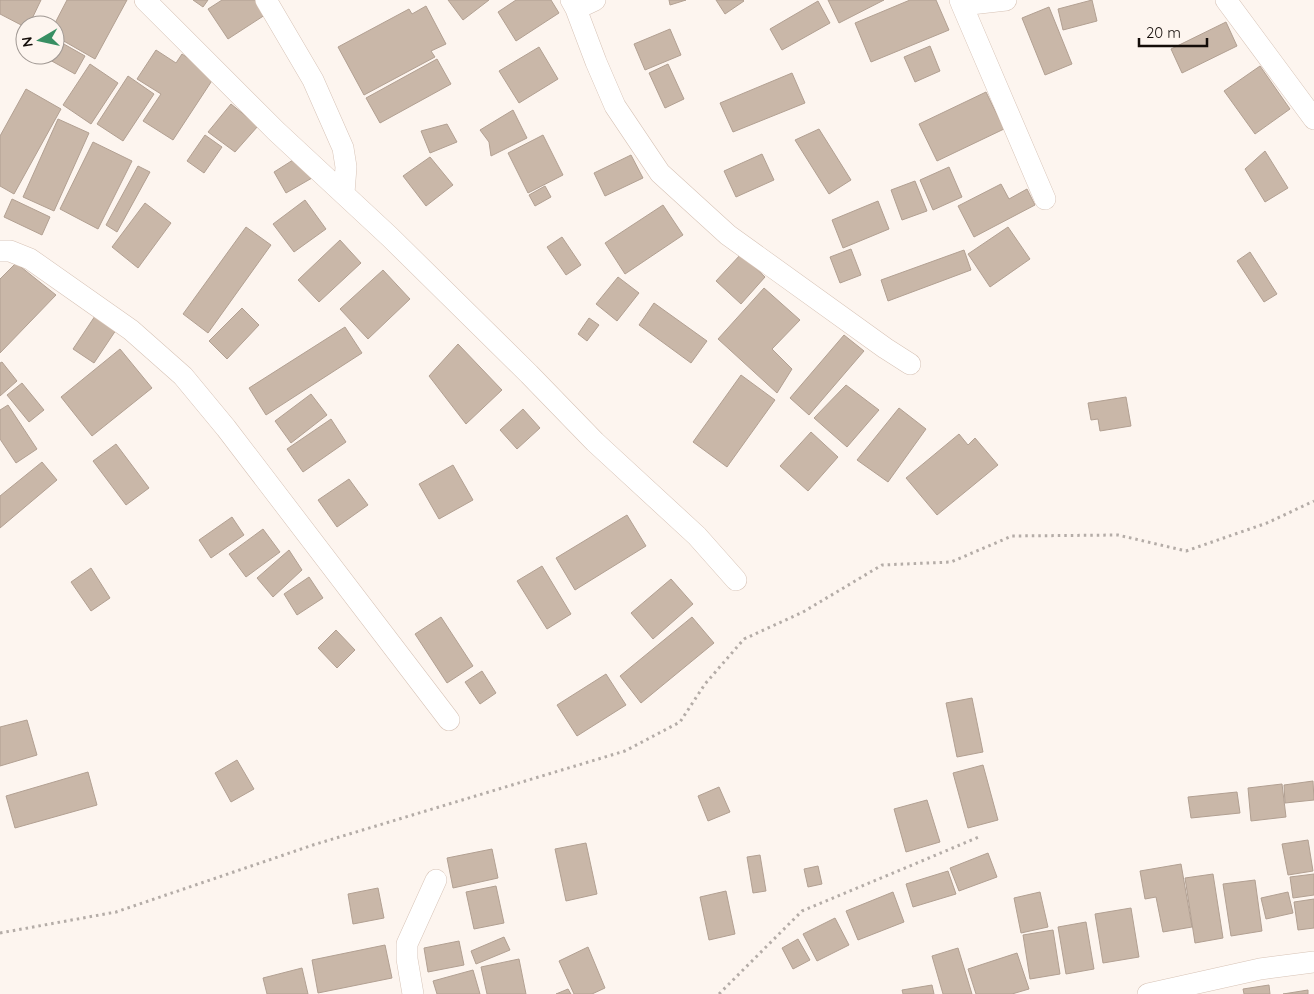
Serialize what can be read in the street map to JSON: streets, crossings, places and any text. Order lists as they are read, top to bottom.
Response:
{
  "scale_bar": "20 m",
  "north": "left"
}
